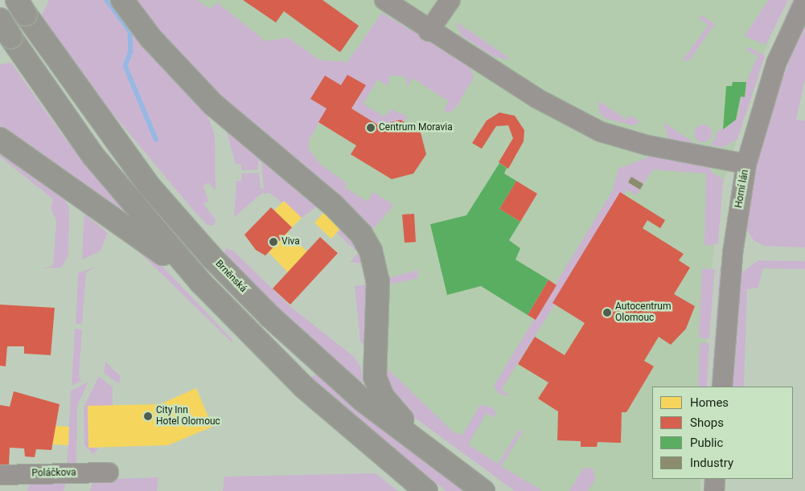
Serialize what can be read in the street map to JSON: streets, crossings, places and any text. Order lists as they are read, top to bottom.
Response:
{
  "streets": {
    "main road": ["Brněnská"],
    "street": ["Horní lán", "Poláčkova"]
  },
  "places": [
    "Centrum Moravia",
    "Viva",
    "Autocentrum Olomouc",
    "City Inn Hotel Olomouc"
  ],
  "legend": [
    "Homes",
    "Shops",
    "Public",
    "Industry"
  ]
}
